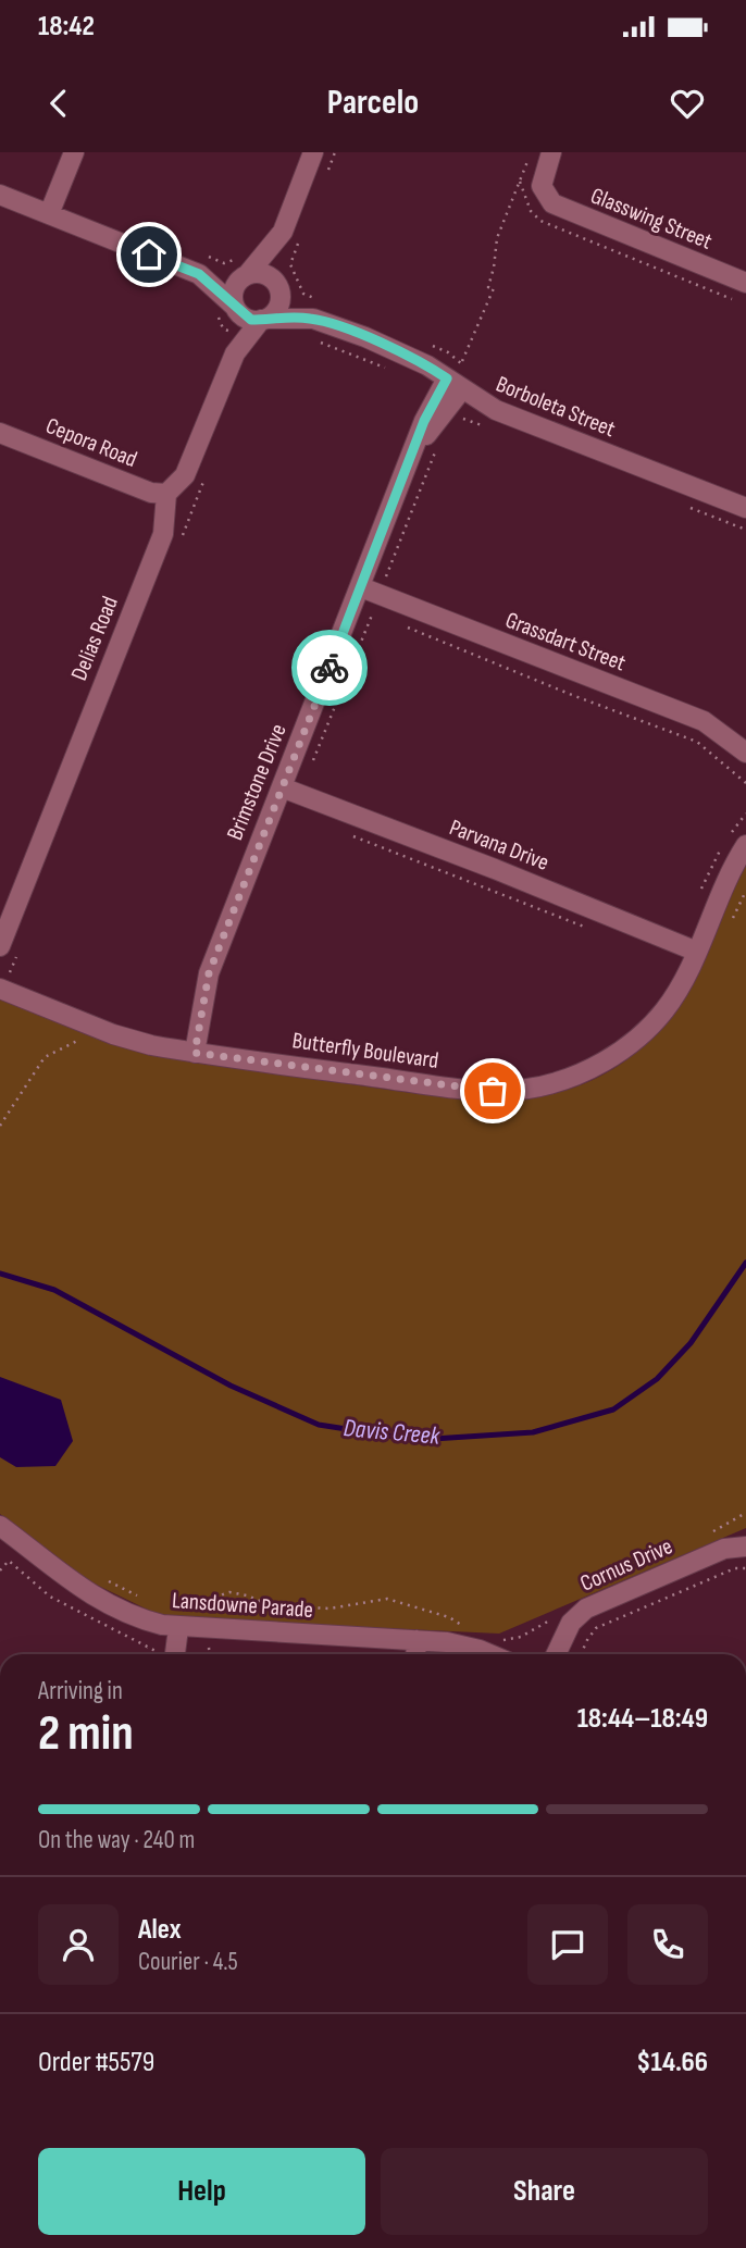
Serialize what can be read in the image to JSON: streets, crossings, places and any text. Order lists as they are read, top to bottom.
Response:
{
  "streets": {
    "street": [
      "Glasswing Street",
      "Borboleta Street",
      "Cepora Road",
      "Delias Road",
      "Grassdart Street",
      "Brimstone Drive",
      "Parvana Drive",
      "Butterfly Boulevard",
      "Cornus Drive",
      "Lansdowne Parade"
    ]
  },
  "crossings": [
    ["Borboleta Street", "Brimstone Drive"],
    ["Cepora Road", "Delias Road"],
    ["Grassdart Street", "Brimstone Drive"],
    ["Brimstone Drive", "Parvana Drive"],
    ["Brimstone Drive", "Butterfly Boulevard"],
    ["Parvana Drive", "Butterfly Boulevard"]
  ],
  "water": ["Davis Creek"],
  "page": {
    "status": "18:42",
    "header": "Parcelo",
    "heading": ["2 min", "Arriving in", "18:44–18:49"],
    "panel": [
      "Alex",
      "Courier · 4.5",
      "Order #5579",
      "$14.66"
    ],
    "bar": "On the way · 240 m",
    "buttons": ["Help", "Share"]
  }
}
